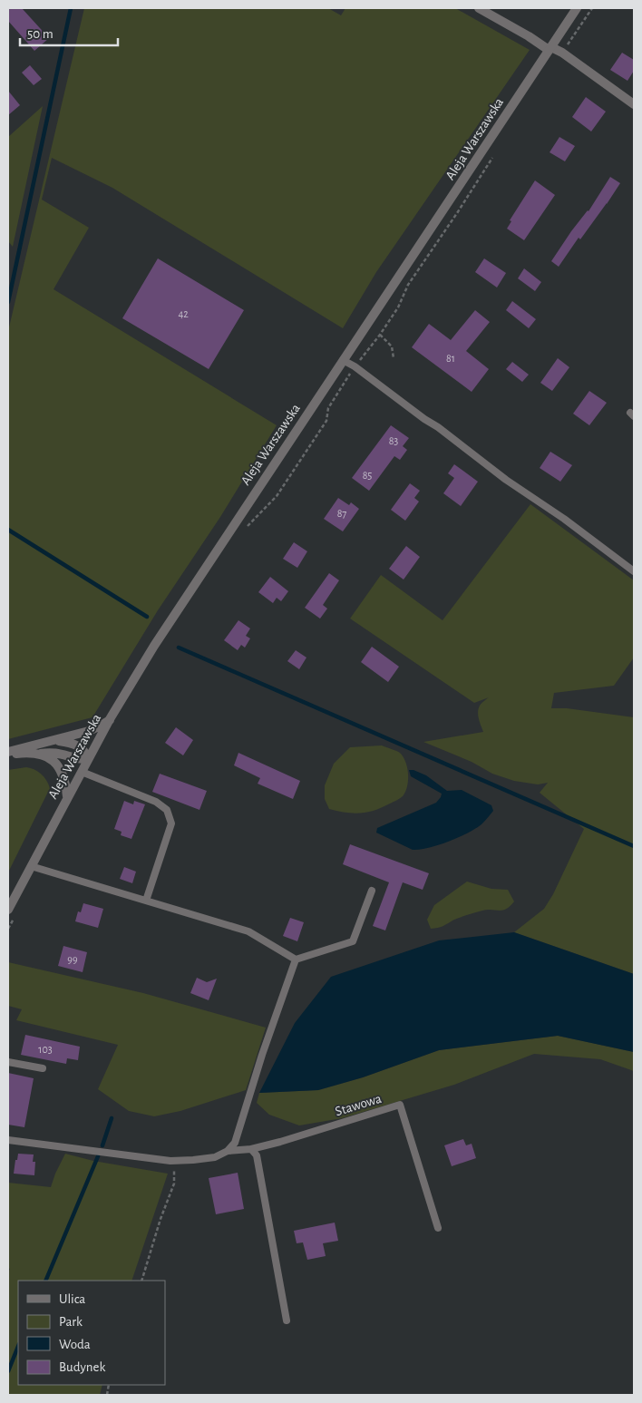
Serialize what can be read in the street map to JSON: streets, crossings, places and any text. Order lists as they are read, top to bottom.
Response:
{
  "streets": {
    "street": ["Aleja Warszawska"],
    "lane": ["Stawowa"]
  },
  "house_numbers": [
    "42",
    "81",
    "83",
    "85",
    "87",
    "99",
    "103"
  ],
  "legend": [
    "Ulica",
    "Park",
    "Woda",
    "Budynek"
  ],
  "scale_bar": "50 m"
}
